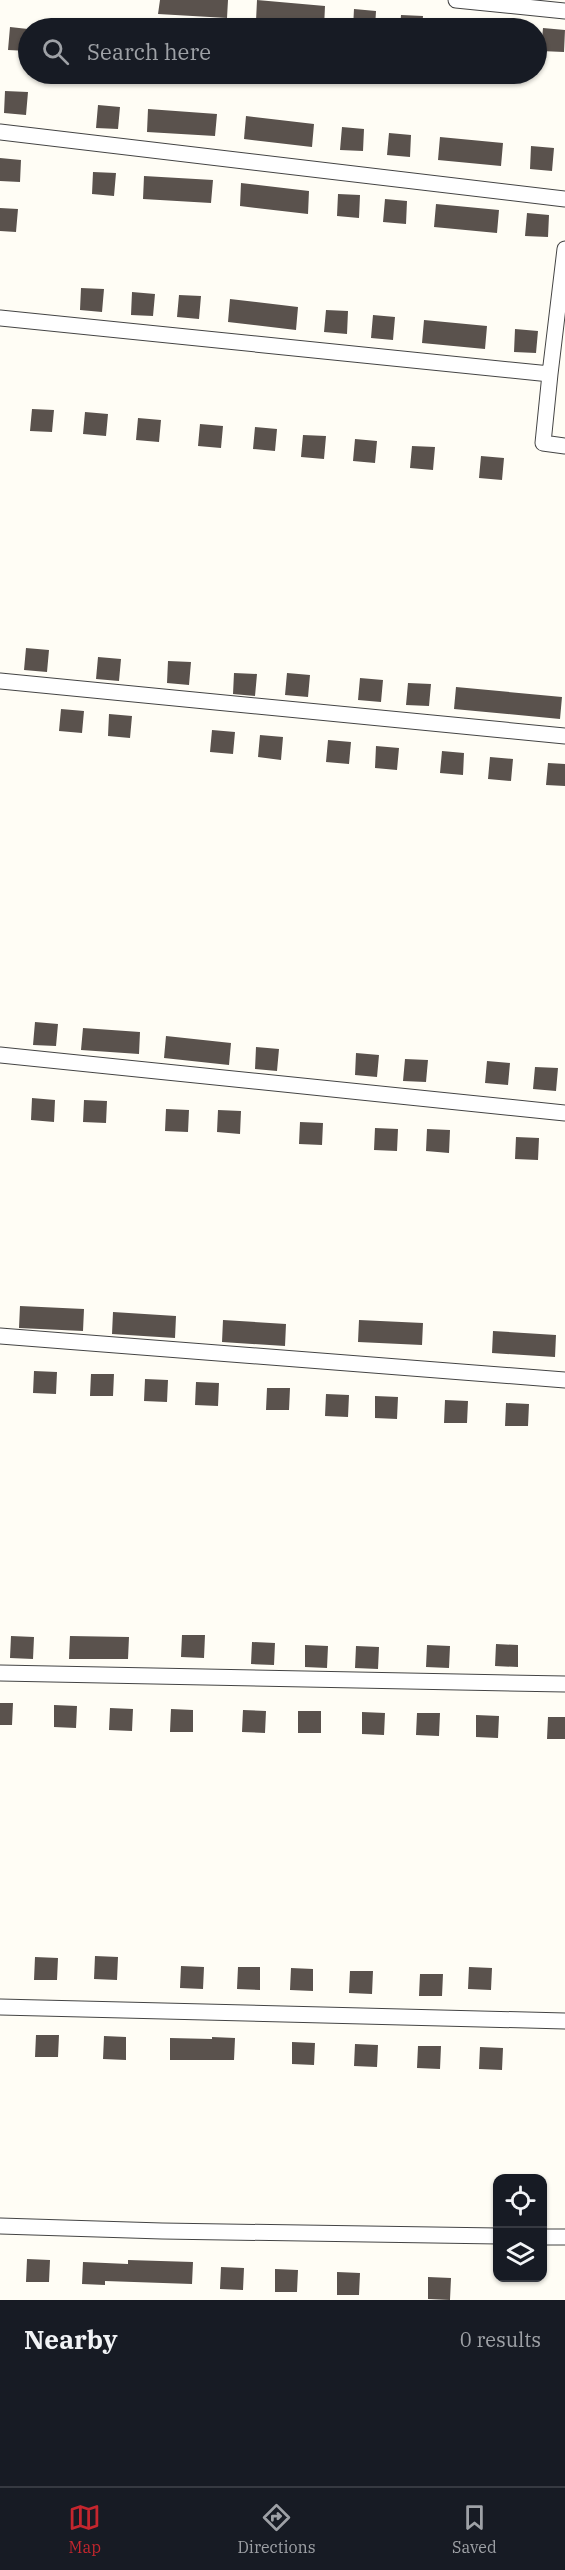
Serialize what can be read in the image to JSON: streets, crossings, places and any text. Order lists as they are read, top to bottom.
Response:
{
  "page": {
    "search": "Search here",
    "heading": ["Nearby", "0 results"],
    "nav": ["Map", "Directions", "Saved"]
  }
}
